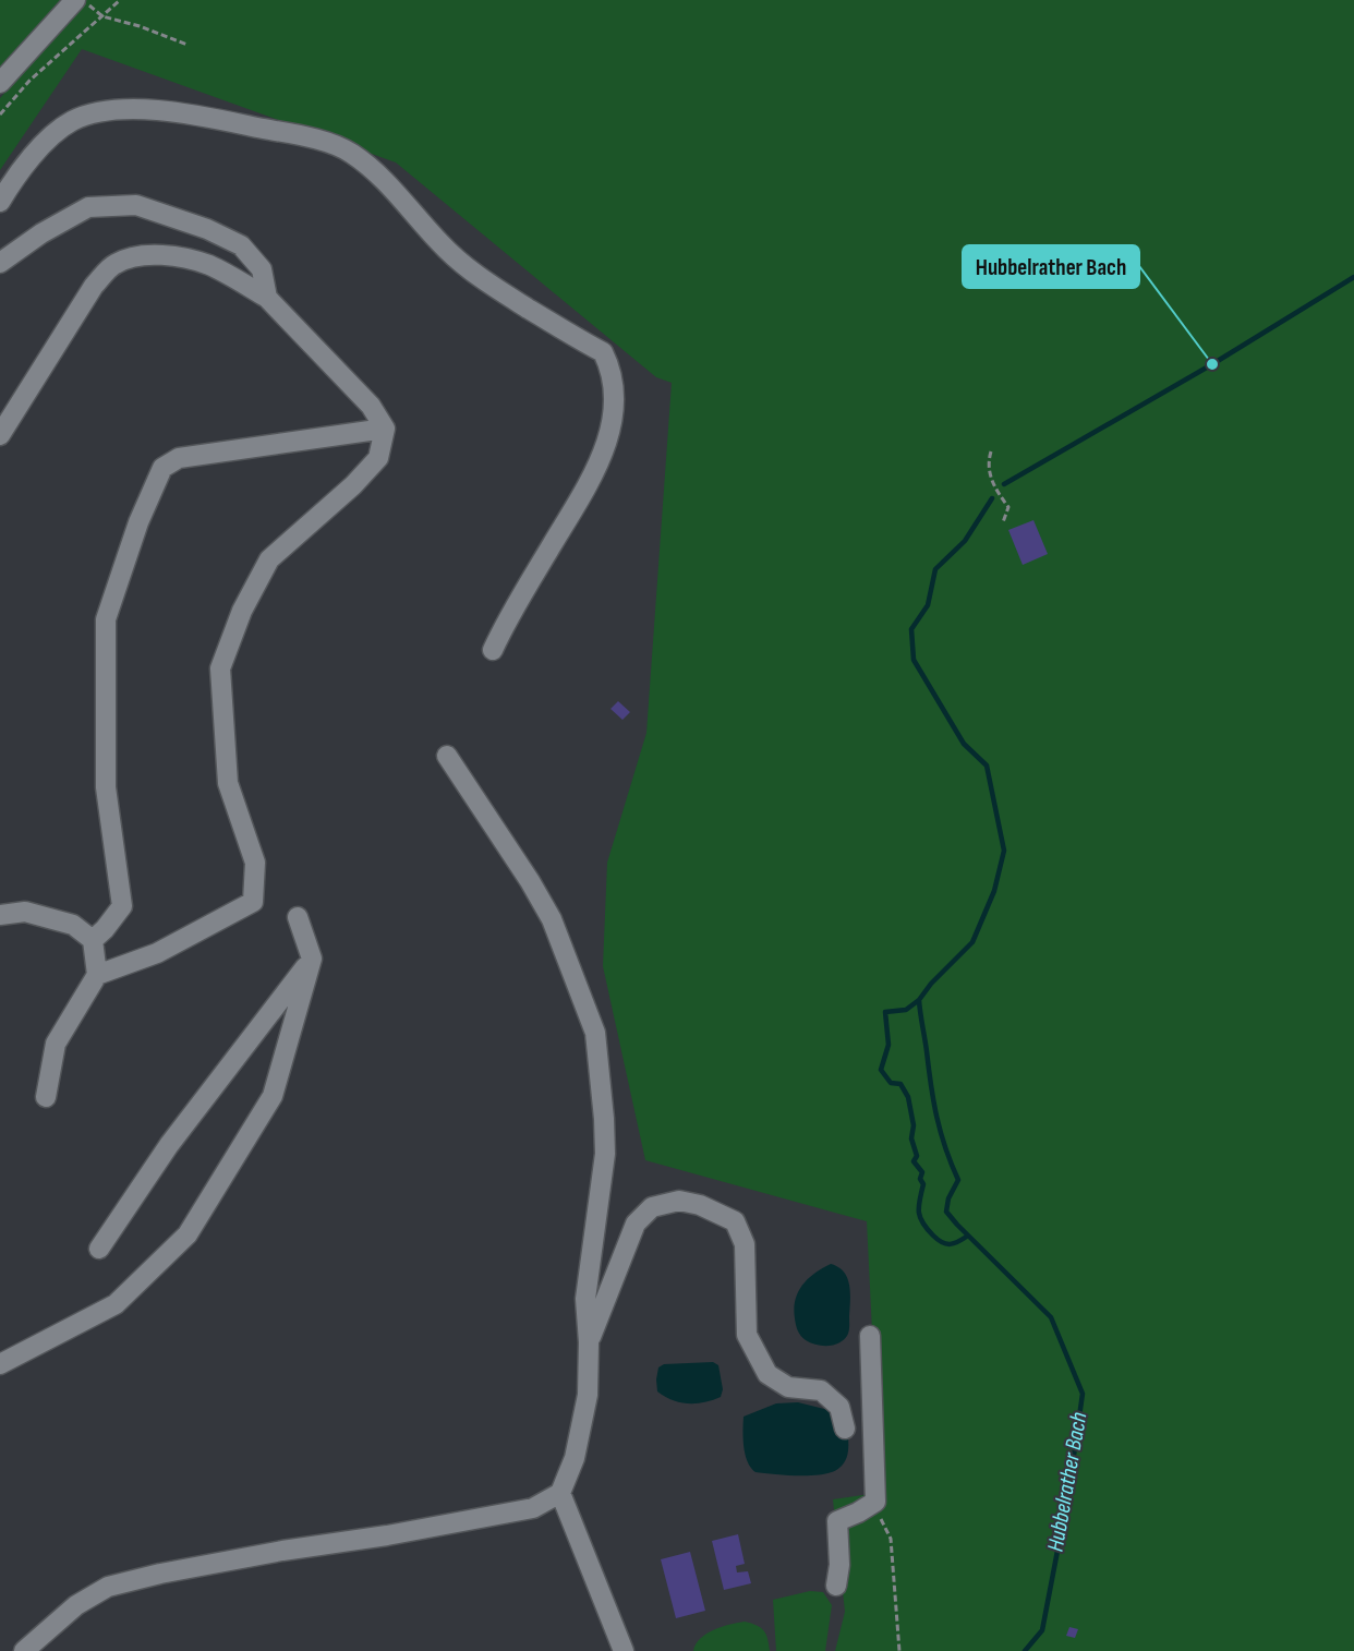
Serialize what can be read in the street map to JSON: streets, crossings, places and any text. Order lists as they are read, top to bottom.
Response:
{
  "water": ["Hubbelrather Bach"],
  "places": ["Hubbelrather Bach"]
}
